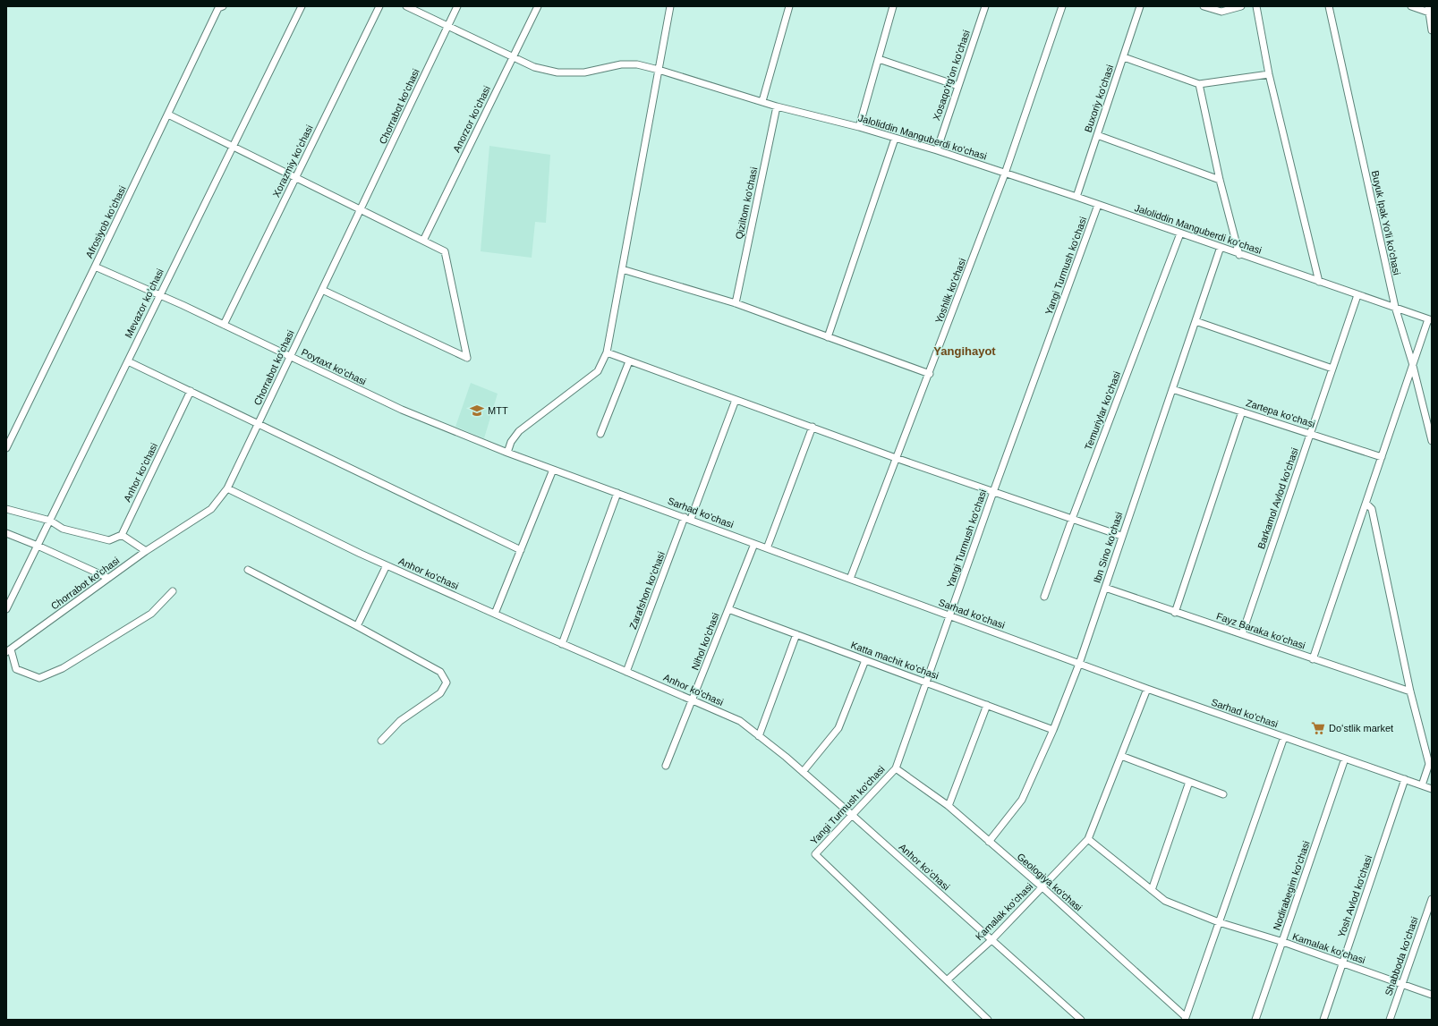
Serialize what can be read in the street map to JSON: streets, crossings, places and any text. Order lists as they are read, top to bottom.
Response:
{
  "streets": {
    "street": [
      "Xosaqo'rg'on ko'chasi",
      "Buxoriy ko'chasi",
      "Chorrabot ko'chasi",
      "Anorzor ko'chasi",
      "Jaloliddin Manguberdi ko'chasi",
      "Xorazmiy ko'chasi",
      "Qiziltom ko'chasi",
      "Afrosiyob ko'chasi",
      "Buyuk Ipak Yo'li ko'chasi",
      "Yangi Turmush ko'chasi",
      "Yoshlik ko'chasi",
      "Mevazor ko'chasi",
      "Poytaxt ko'chasi",
      "Temuriylar ko'chasi",
      "Zartepa ko'chasi",
      "Anhor ko'chasi",
      "Barkamol Avlod ko'chasi",
      "Sarhad ko'chasi",
      "Ibn Sino ko'chasi",
      "Zarafshon ko'chasi",
      "Fayz Baraka ko'chasi",
      "Nihol ko'chasi",
      "Katta machit ko'chasi",
      "Geologiya ko'chasi",
      "Nodirabegim ko'chasi",
      "Yosh Avlod ko'chasi",
      "Kamalak ko'chasi",
      "Shabboda ko'chasi"
    ]
  },
  "crossings": [
    ["Xosaqo'rg'on ko'chasi", "Jaloliddin Manguberdi ko'chasi"],
    ["Buxoriy ko'chasi", "Jaloliddin Manguberdi ko'chasi"],
    ["Chorrabot ko'chasi", "Jaloliddin Manguberdi ko'chasi"],
    ["Chorrabot ko'chasi", "Poytaxt ko'chasi"],
    ["Chorrabot ko'chasi", "Anhor ko'chasi"],
    ["Anorzor ko'chasi", "Jaloliddin Manguberdi ko'chasi"],
    ["Jaloliddin Manguberdi ko'chasi", "Qiziltom ko'chasi"],
    ["Jaloliddin Manguberdi ko'chasi", "Buyuk Ipak Yo'li ko'chasi"],
    ["Jaloliddin Manguberdi ko'chasi", "Yangi Turmush ko'chasi"],
    ["Jaloliddin Manguberdi ko'chasi", "Yoshlik ko'chasi"],
    ["Jaloliddin Manguberdi ko'chasi", "Temuriylar ko'chasi"],
    ["Jaloliddin Manguberdi ko'chasi", "Barkamol Avlod ko'chasi"],
    ["Jaloliddin Manguberdi ko'chasi", "Ibn Sino ko'chasi"],
    ["Xorazmiy ko'chasi", "Poytaxt ko'chasi"],
    ["Afrosiyob ko'chasi", "Poytaxt ko'chasi"],
    ["Yangi Turmush ko'chasi", "Anhor ko'chasi"],
    ["Yangi Turmush ko'chasi", "Sarhad ko'chasi"],
    ["Yangi Turmush ko'chasi", "Katta machit ko'chasi"],
    ["Yangi Turmush ko'chasi", "Geologiya ko'chasi"],
    ["Yangi Turmush ko'chasi", "Kamalak ko'chasi"],
    ["Yoshlik ko'chasi", "Sarhad ko'chasi"],
    ["Mevazor ko'chasi", "Poytaxt ko'chasi"],
    ["Poytaxt ko'chasi", "Sarhad ko'chasi"],
    ["Zartepa ko'chasi", "Barkamol Avlod ko'chasi"],
    ["Zartepa ko'chasi", "Ibn Sino ko'chasi"],
    ["Anhor ko'chasi", "Zarafshon ko'chasi"],
    ["Anhor ko'chasi", "Nihol ko'chasi"],
    ["Anhor ko'chasi", "Kamalak ko'chasi"],
    ["Barkamol Avlod ko'chasi", "Fayz Baraka ko'chasi"],
    ["Sarhad ko'chasi", "Ibn Sino ko'chasi"],
    ["Sarhad ko'chasi", "Zarafshon ko'chasi"],
    ["Sarhad ko'chasi", "Nihol ko'chasi"],
    ["Sarhad ko'chasi", "Nodirabegim ko'chasi"],
    ["Sarhad ko'chasi", "Yosh Avlod ko'chasi"],
    ["Sarhad ko'chasi", "Kamalak ko'chasi"],
    ["Ibn Sino ko'chasi", "Fayz Baraka ko'chasi"],
    ["Ibn Sino ko'chasi", "Katta machit ko'chasi"],
    ["Ibn Sino ko'chasi", "Geologiya ko'chasi"],
    ["Nihol ko'chasi", "Katta machit ko'chasi"],
    ["Geologiya ko'chasi", "Kamalak ko'chasi"],
    ["Nodirabegim ko'chasi", "Kamalak ko'chasi"],
    ["Yosh Avlod ko'chasi", "Kamalak ko'chasi"],
    ["Kamalak ko'chasi", "Shabboda ko'chasi"]
  ],
  "districts": ["Yangihayot"],
  "places": {
    "school or university": ["MTT"],
    "supermarket": ["Doʻstlik market"]
  }
}
